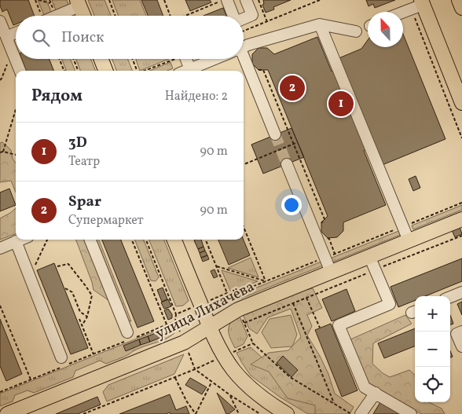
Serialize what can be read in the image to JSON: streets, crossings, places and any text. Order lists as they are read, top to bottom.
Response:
{
  "streets": {
    "main road": ["улица Лихачёва"]
  },
  "north": "top",
  "page": {
    "search": "Поиск",
    "heading": ["Рядом", "Найдено: 2"],
    "pins": ["2", "1"],
    "list": [
      {
        "mark": "1",
        "name": "3D",
        "note": "Театр",
        "value": "90 m"
      },
      {
        "mark": "2",
        "name": "Spar",
        "note": "Супермаркет",
        "value": "90 m"
      }
    ],
    "map_buttons": ["+", "−"]
  }
}
